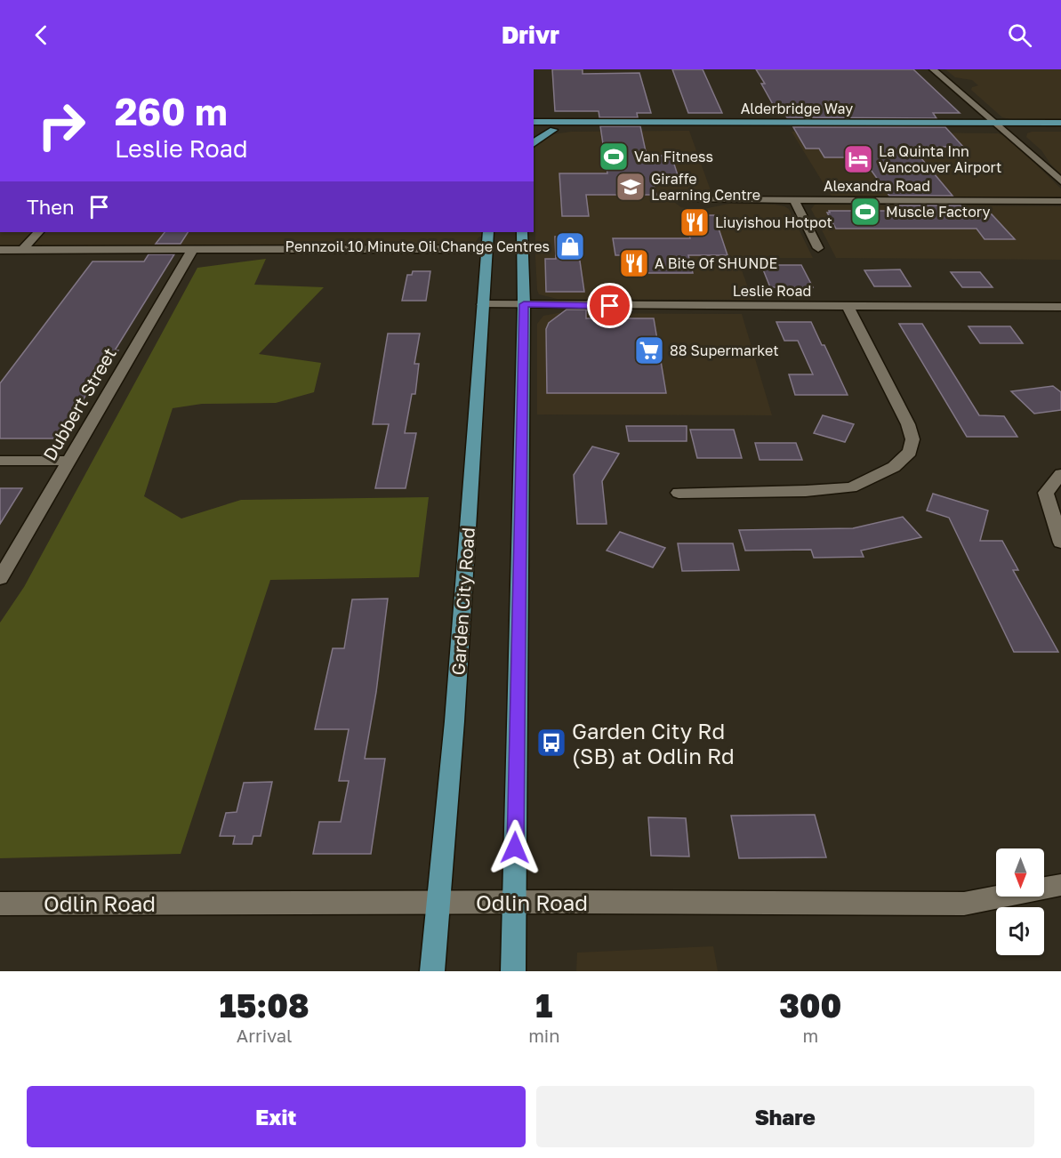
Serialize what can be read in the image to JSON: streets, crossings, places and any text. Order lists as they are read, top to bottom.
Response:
{
  "streets": {
    "main road": ["Alderbridge Way", "Garden City Road"],
    "street": [
      "Alexandra Road",
      "Leslie Road",
      "Dubbert Street",
      "Odlin Road"
    ]
  },
  "crossings": [
    ["Leslie Road", "Garden City Road"],
    ["Garden City Road", "Odlin Road"]
  ],
  "places": {
    "sports": ["Van Fitness", "Muscle Factory"],
    "hotel": ["La Quinta Inn Vancouver Airport"],
    "school or university": ["Giraffe Learning Centre"],
    "restaurant": ["Liuyishou Hotpot", "A Bite Of SHUNDE"],
    "shop": ["Pennzoil 10 Minute Oil Change Centres"],
    "supermarket": ["88 Supermarket"],
    "bus stop": ["Garden City Rd (SB) at Odlin Rd"]
  },
  "north": "bottom",
  "page": {
    "header": "Drivr",
    "turn": ["260 m", "Leslie Road"],
    "then": "Then",
    "eta": [
      "15:08",
      "Arrival",
      "1",
      "min",
      "300",
      "m"
    ],
    "buttons": ["Exit", "Share"]
  }
}
